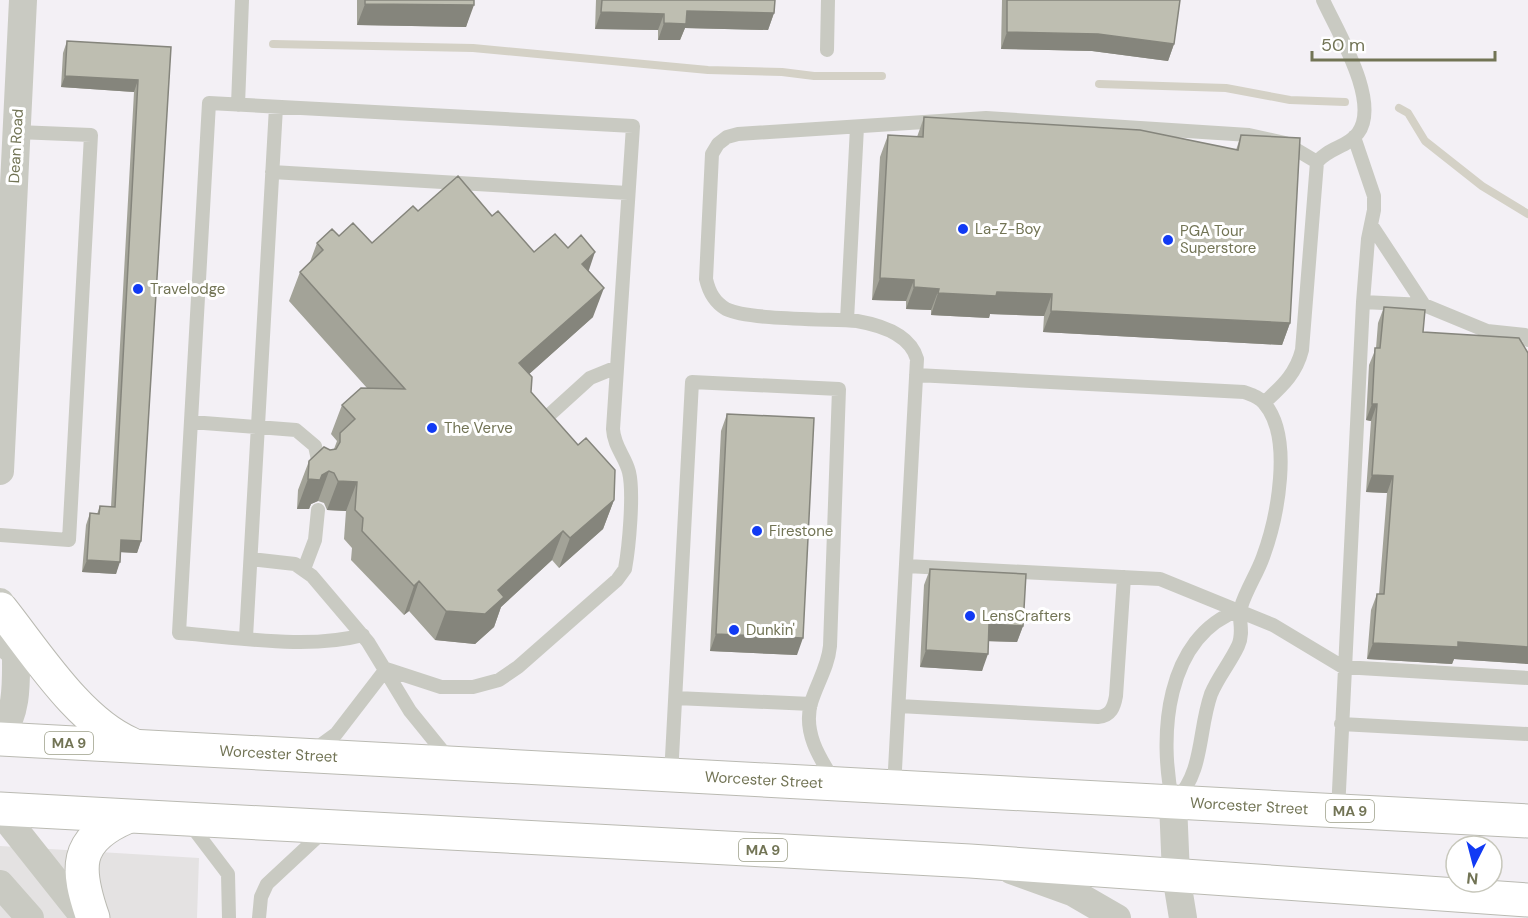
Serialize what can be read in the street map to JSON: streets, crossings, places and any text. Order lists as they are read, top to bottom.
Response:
{
  "streets": {
    "highway": ["MA 9", "Worcester Street"],
    "street": ["Dean Road"]
  },
  "places": [
    "La-Z-Boy",
    "PGA Tour Superstore",
    "Travelodge",
    "The Verve",
    "Firestone",
    "LensCrafters",
    "Dunkin'"
  ],
  "scale_bar": "50 m",
  "north": "bottom"
}
